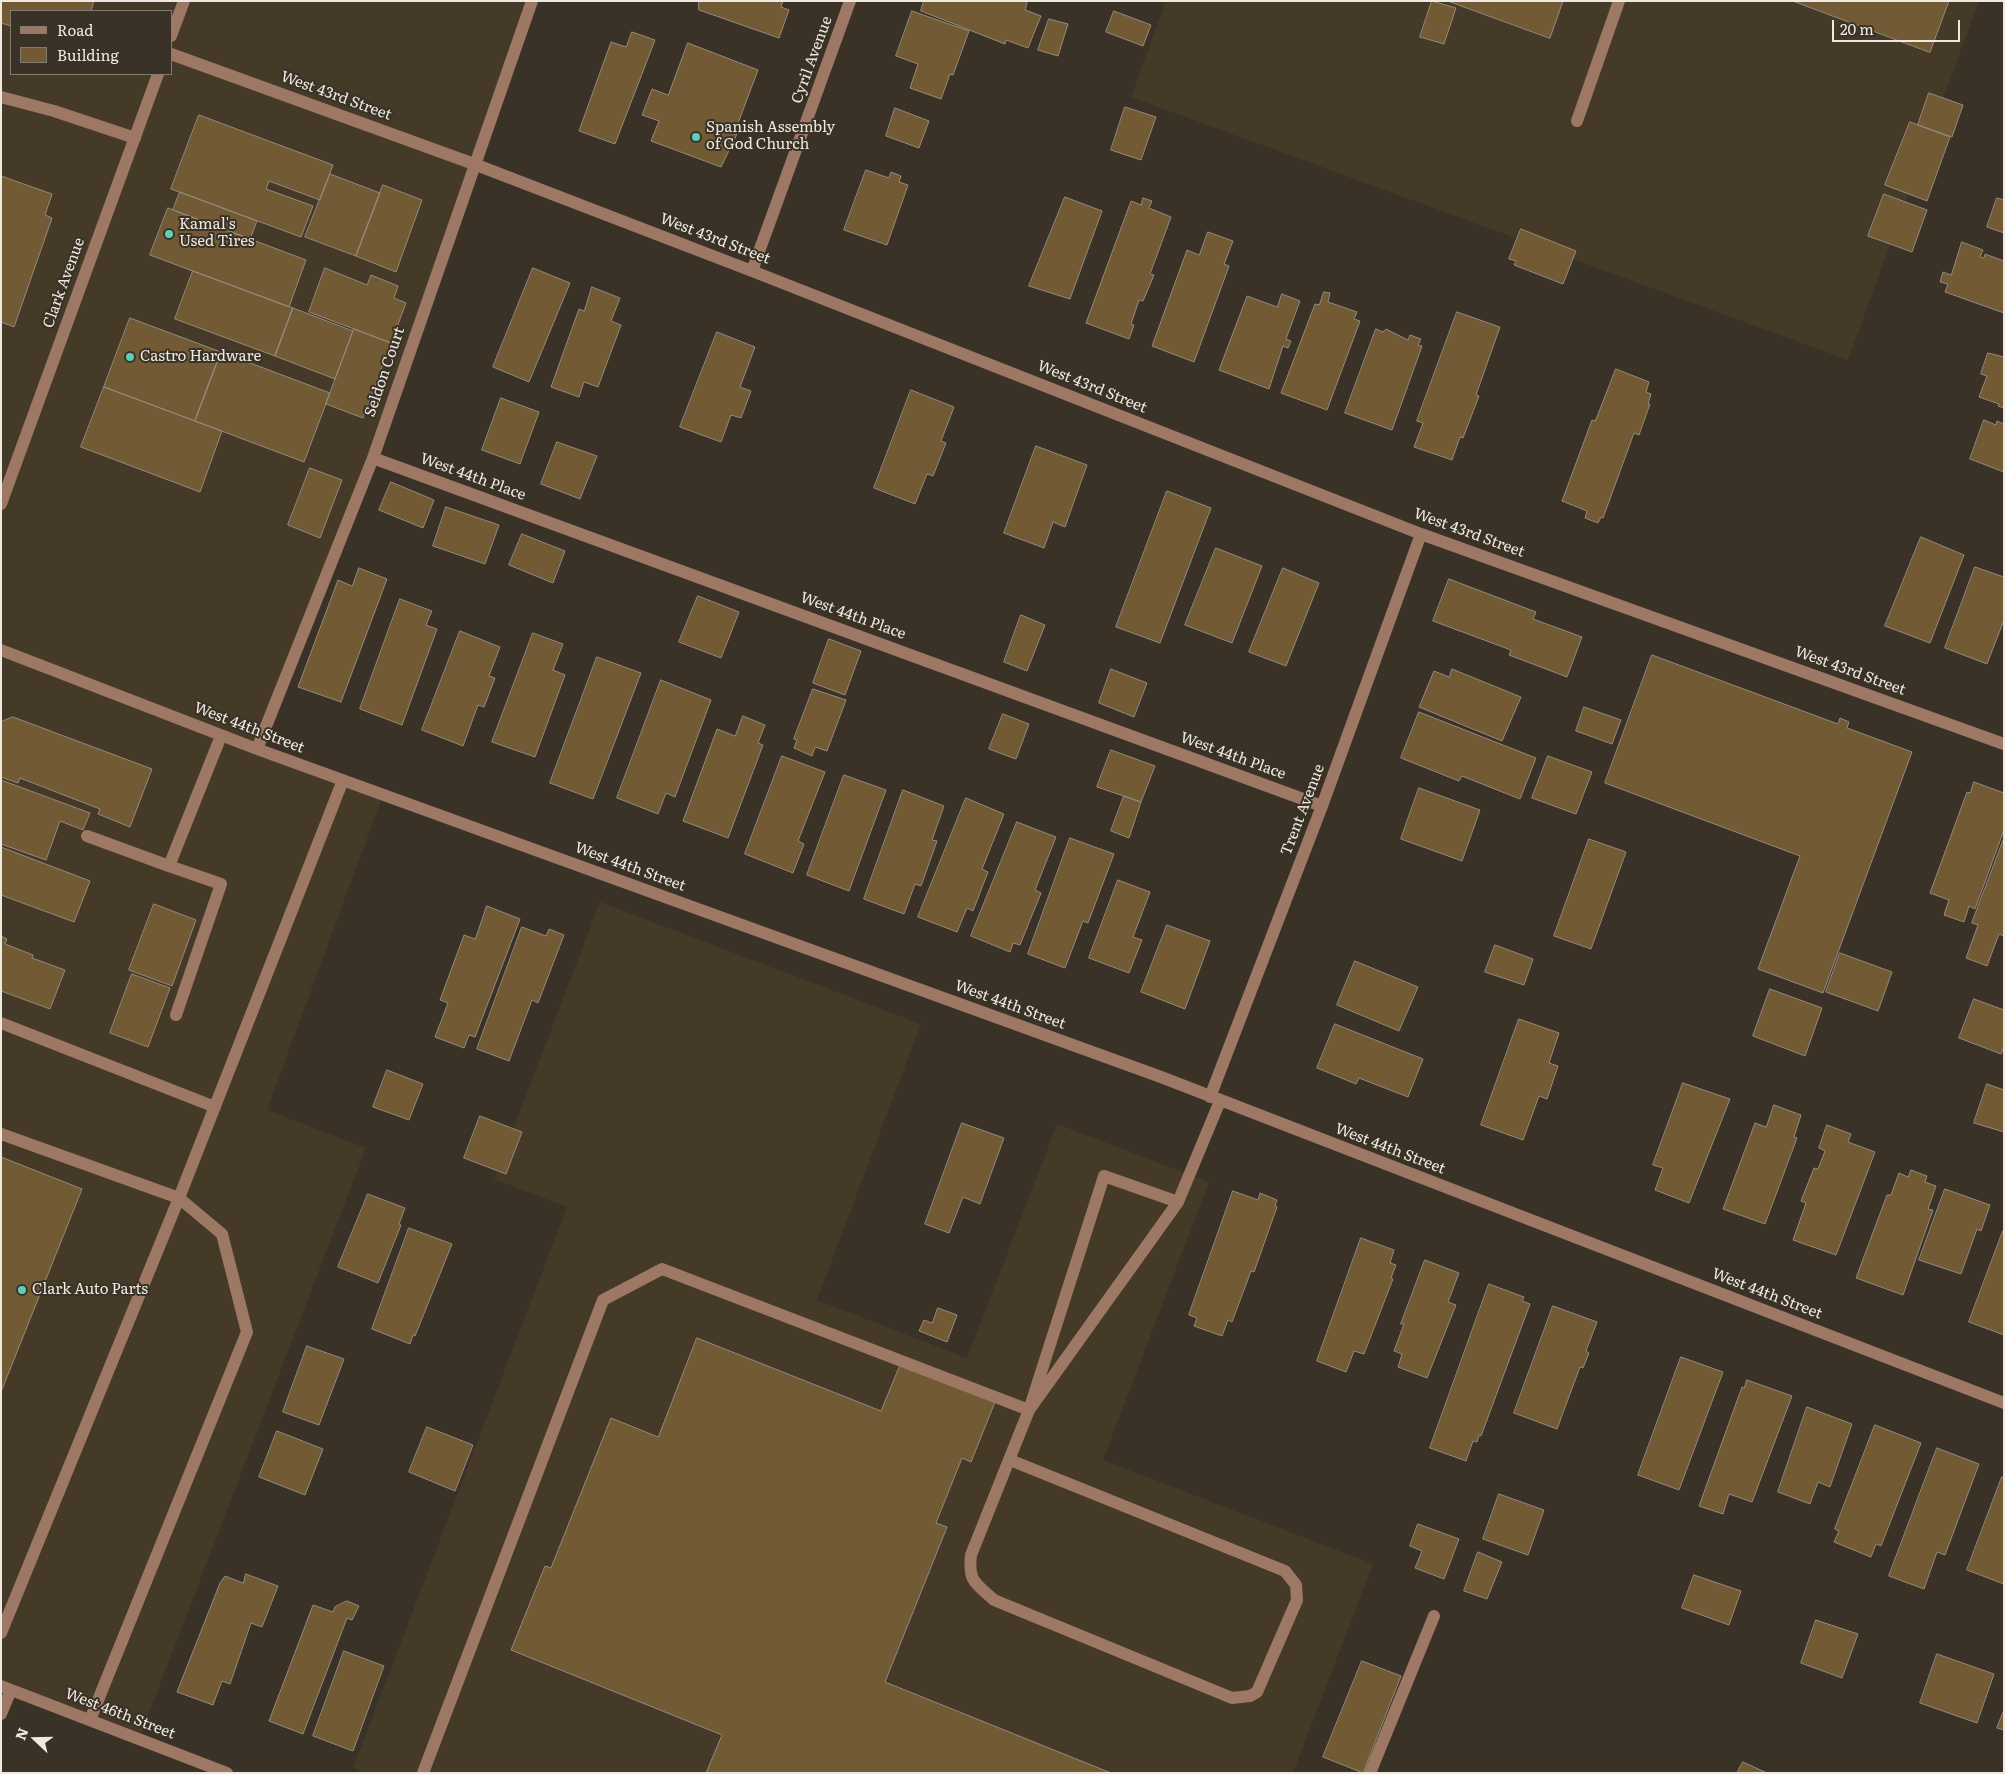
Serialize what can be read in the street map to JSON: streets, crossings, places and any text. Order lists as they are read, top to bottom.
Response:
{
  "streets": {
    "street": [
      "Cyril Avenue",
      "West 43rd Street",
      "Clark Avenue",
      "Seldon Court",
      "West 44th Place",
      "West 44th Street",
      "Trent Avenue",
      "West 46th Street"
    ]
  },
  "crossings": [
    ["Cyril Avenue", "West 43rd Street"],
    ["West 43rd Street", "Seldon Court"],
    ["West 43rd Street", "Trent Avenue"],
    ["Seldon Court", "West 44th Place"],
    ["Seldon Court", "West 44th Street"],
    ["West 44th Place", "Trent Avenue"],
    ["West 44th Street", "Trent Avenue"]
  ],
  "places": [
    "Spanish Assembly of God Church",
    "Kamal's Used Tires",
    "Castro Hardware",
    "Clark Auto Parts"
  ],
  "legend": ["Road", "Building"],
  "scale_bar": "20 m",
  "north": "left"
}
